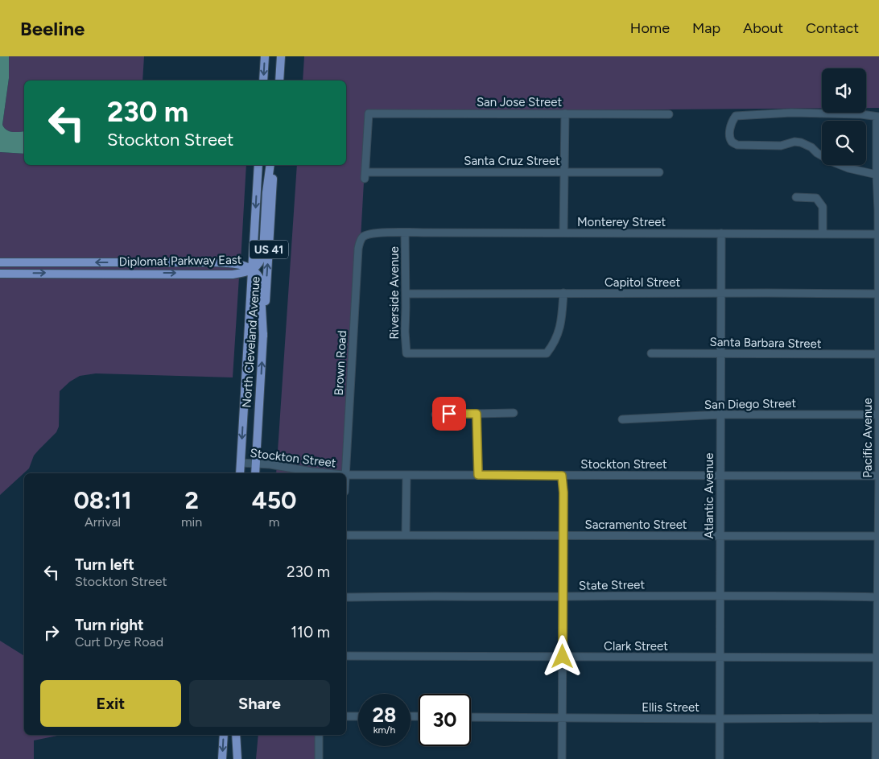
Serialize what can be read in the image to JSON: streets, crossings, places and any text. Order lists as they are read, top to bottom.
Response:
{
  "streets": {
    "main road": ["US 41", "Diplomat Parkway East", "North Cleveland Avenue"],
    "street": [
      "San Jose Street",
      "Santa Cruz Street",
      "Monterey Street",
      "Capitol Street",
      "Riverside Avenue",
      "Santa Barbara Street",
      "Brown Road",
      "San Diego Street",
      "Pacific Avenue",
      "Stockton Street",
      "Atlantic Avenue",
      "Sacramento Street",
      "State Street",
      "Clark Street",
      "Ellis Street"
    ]
  },
  "crossings": [
    ["San Jose Street", "Santa Cruz Street"],
    ["Monterey Street", "Riverside Avenue"],
    ["Monterey Street", "Brown Road"],
    ["Monterey Street", "Pacific Avenue"],
    ["Monterey Street", "Atlantic Avenue"],
    ["Diplomat Parkway East", "North Cleveland Avenue"],
    ["Capitol Street", "Riverside Avenue"],
    ["Capitol Street", "Pacific Avenue"],
    ["Capitol Street", "Atlantic Avenue"],
    ["North Cleveland Avenue", "Stockton Street"],
    ["Santa Barbara Street", "Pacific Avenue"],
    ["Santa Barbara Street", "Atlantic Avenue"],
    ["San Diego Street", "Pacific Avenue"],
    ["San Diego Street", "Atlantic Avenue"],
    ["Pacific Avenue", "Stockton Street"],
    ["Pacific Avenue", "Sacramento Street"],
    ["Pacific Avenue", "State Street"],
    ["Pacific Avenue", "Clark Street"],
    ["Pacific Avenue", "Ellis Street"],
    ["Stockton Street", "Atlantic Avenue"],
    ["Atlantic Avenue", "Sacramento Street"],
    ["Atlantic Avenue", "State Street"],
    ["Atlantic Avenue", "Clark Street"],
    ["Atlantic Avenue", "Ellis Street"]
  ],
  "page": {
    "header": "Beeline",
    "nav": [
      "Home",
      "Map",
      "About",
      "Contact"
    ],
    "turn": ["230 m", "Stockton Street"],
    "eta": [
      "08:11",
      "Arrival",
      "2",
      "min",
      "450",
      "m"
    ],
    "list": [
      {
        "name": "Turn left",
        "note": "Stockton Street",
        "value": "230 m"
      },
      {
        "name": "Turn right",
        "note": "Curt Drye Road",
        "value": "110 m"
      }
    ],
    "buttons": ["Exit", "Share"],
    "speed": "28 km/h",
    "limit": "30"
  }
}
